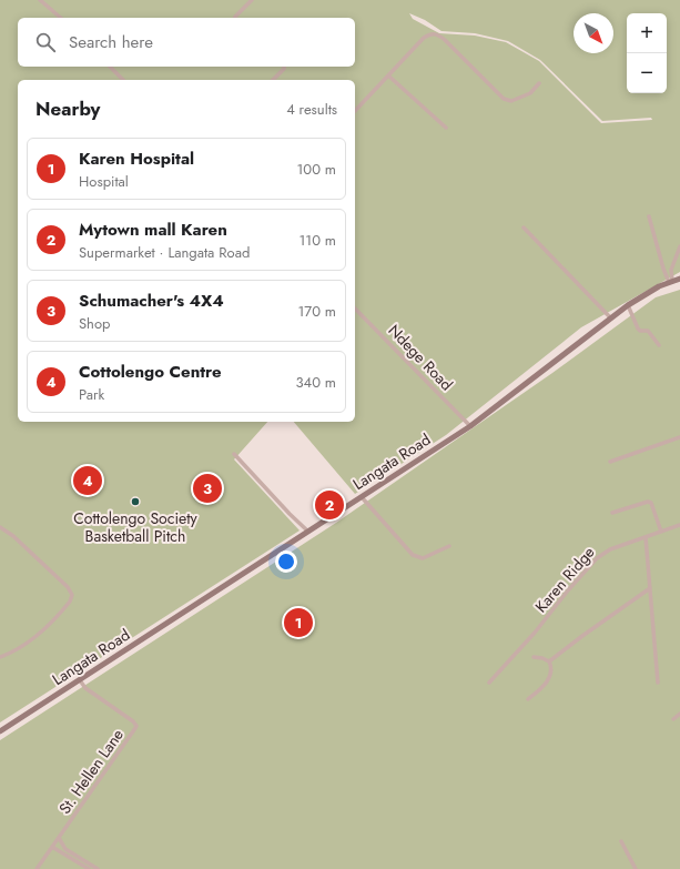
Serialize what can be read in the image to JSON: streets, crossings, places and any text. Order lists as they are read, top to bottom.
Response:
{
  "streets": {
    "main road": ["Langata Road"],
    "street": ["Ndege Road", "Karen Ridge", "St. Hellen Lane"]
  },
  "crossings": [
    ["Ndege Road", "Langata Road"],
    ["Langata Road", "St. Hellen Lane"]
  ],
  "places": ["Cottolengo Society Basketball Pitch"],
  "north": "bottom right",
  "page": {
    "map_buttons": ["+", "−"],
    "search": "Search here",
    "heading": ["Nearby", "4 results"],
    "list": [
      {
        "mark": "1",
        "name": "Karen Hospital",
        "note": "Hospital",
        "value": "100 m"
      },
      {
        "mark": "2",
        "name": "Mytown mall Karen",
        "note": "Supermarket · Langata Road",
        "value": "110 m"
      },
      {
        "mark": "3",
        "name": "Schumacher's 4X4",
        "note": "Shop",
        "value": "170 m"
      },
      {
        "mark": "4",
        "name": "Cottolengo Centre",
        "note": "Park",
        "value": "340 m"
      }
    ],
    "pins": [
      "4",
      "3",
      "2",
      "1"
    ]
  }
}
